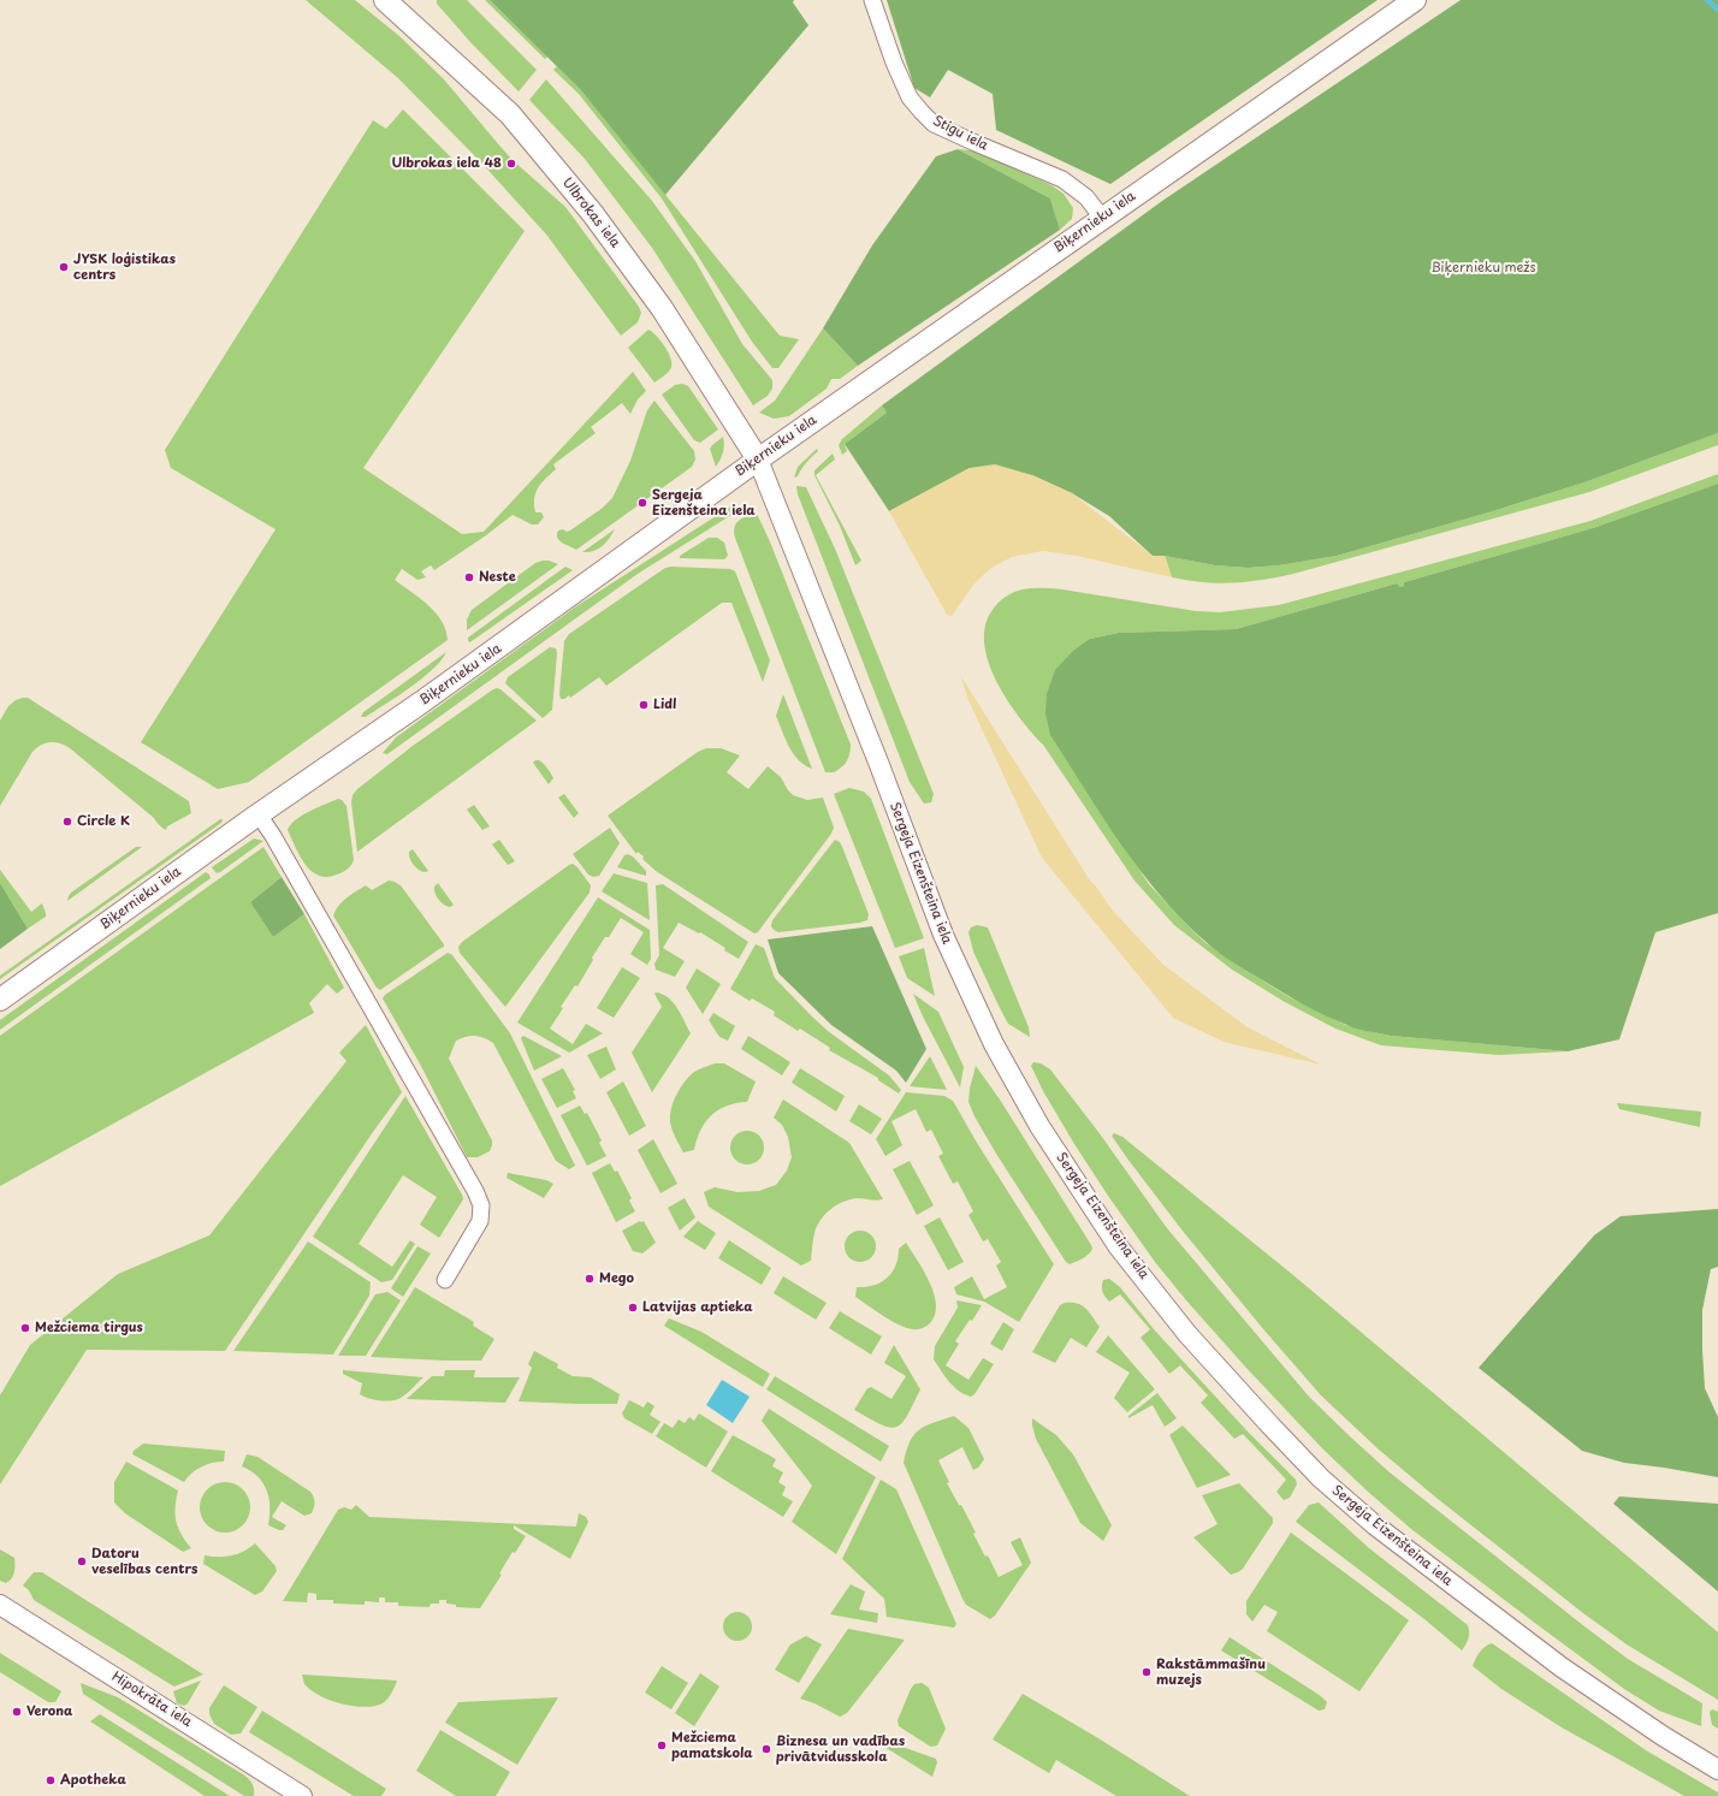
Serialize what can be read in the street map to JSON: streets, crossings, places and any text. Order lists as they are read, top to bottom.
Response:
{
  "streets": {
    "main road": ["Ulbrokas iela", "Biķernieku iela"],
    "street": ["Stigu iela", "Sergeja Eizenšteina iela", "Hipokrāta iela"]
  },
  "crossings": [
    ["Stigu iela", "Biķernieku iela"],
    ["Ulbrokas iela", "Biķernieku iela"],
    ["Ulbrokas iela", "Sergeja Eizenšteina iela"],
    ["Biķernieku iela", "Sergeja Eizenšteina iela"]
  ],
  "parks": ["Biķernieku mežs"],
  "places": [
    "Ulbrokas iela 48",
    "JYSK loģistikas centrs",
    "Sergeja Eizenšteina iela",
    "Neste",
    "Lidl",
    "Circle K",
    "Mego",
    "Latvijas aptieka",
    "Mežciema tirgus",
    "Datoru veselības centrs",
    "Rakstāmmašīnu muzejs",
    "Verona",
    "Mežciema pamatskola",
    "Biznesa un vadības privātvidusskola",
    "Apotheka"
  ]
}
